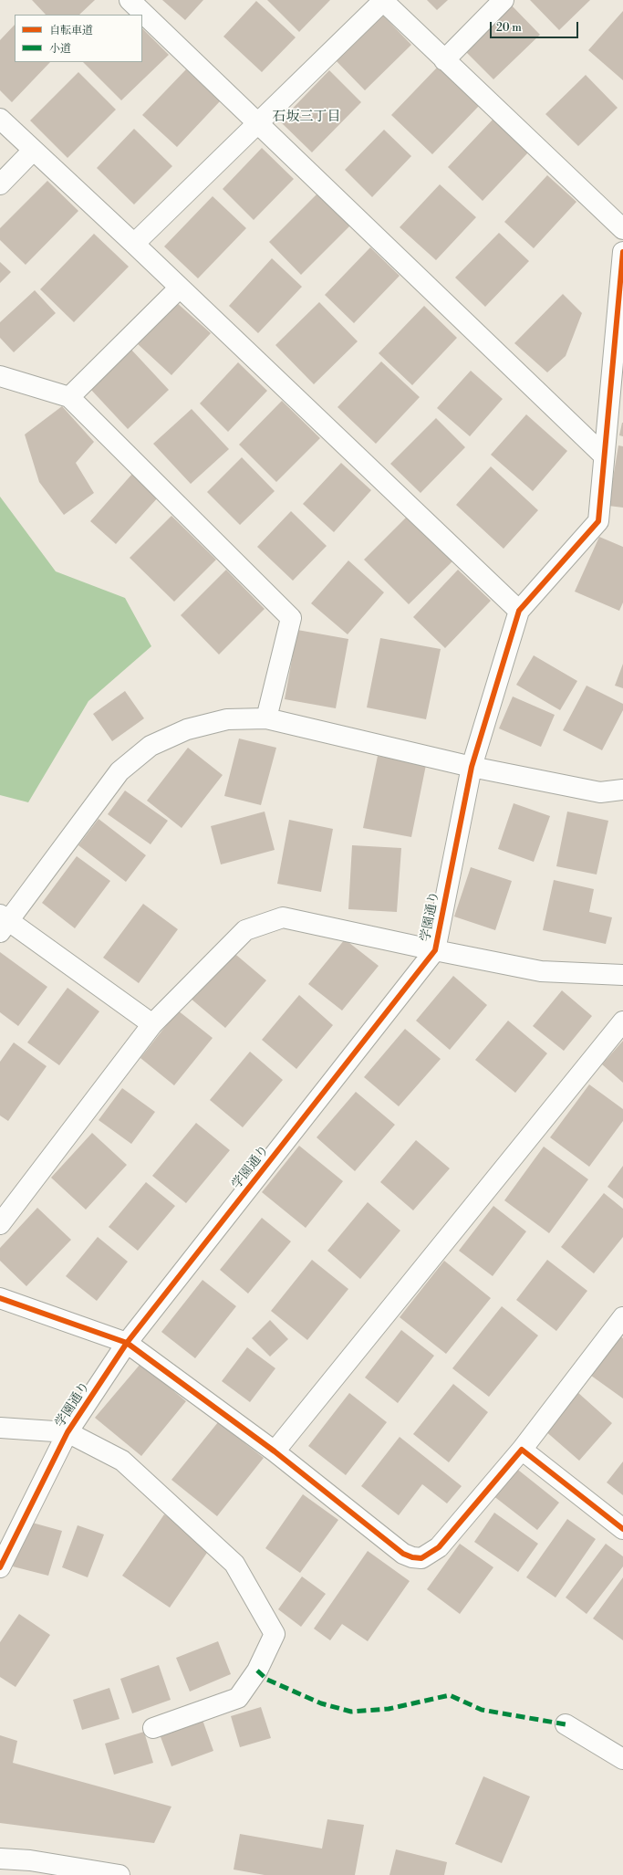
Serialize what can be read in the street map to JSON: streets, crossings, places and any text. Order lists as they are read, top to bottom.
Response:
{
  "streets": {
    "street": ["学園通り"]
  },
  "districts": ["石坂三丁目"],
  "legend": ["自転車道", "小道"],
  "scale_bar": "20 m"
}
